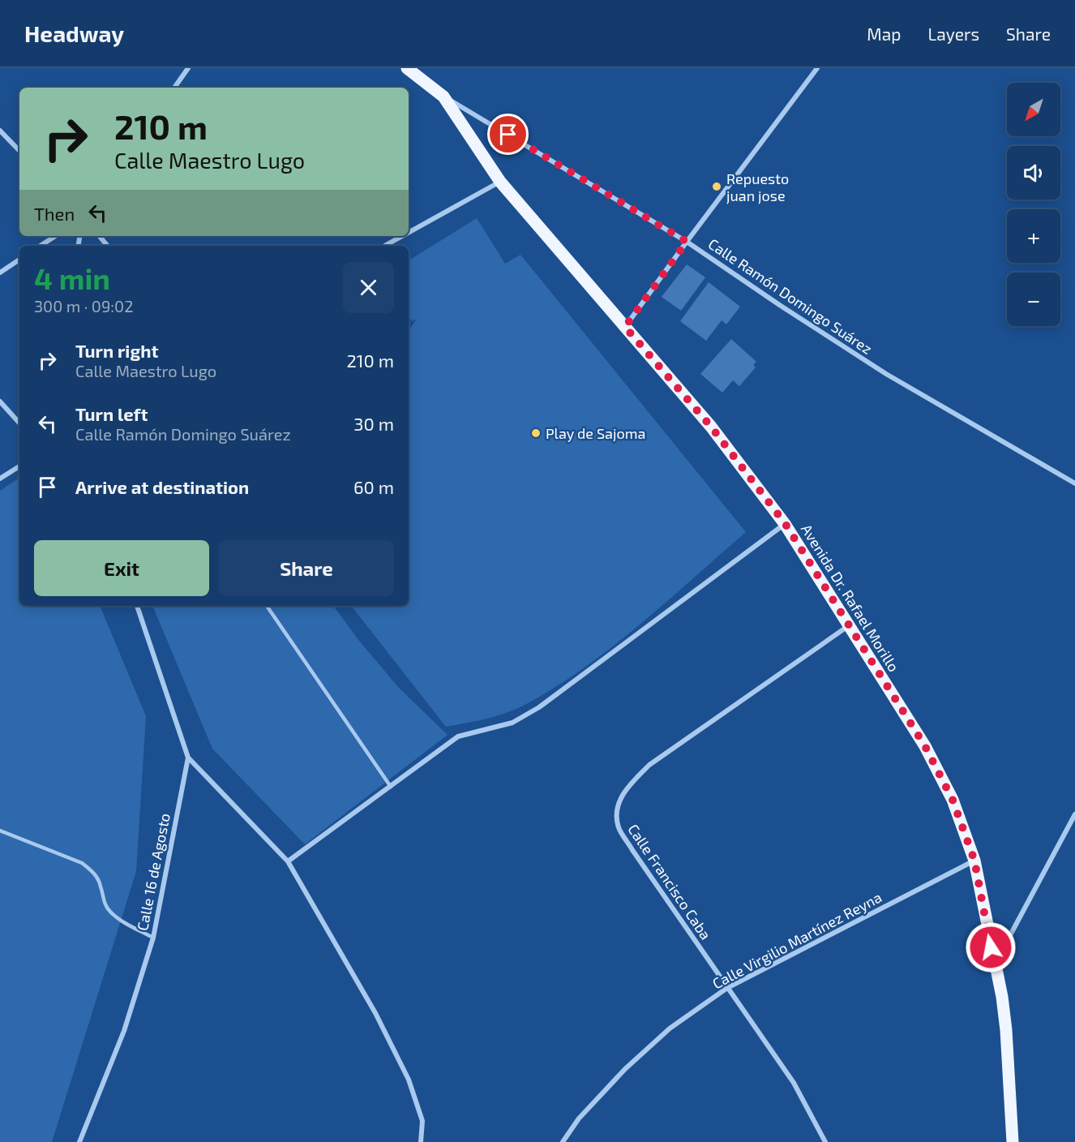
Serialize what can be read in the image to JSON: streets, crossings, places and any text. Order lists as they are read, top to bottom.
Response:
{
  "streets": {
    "main road": ["Avenida Dr. Rafael Morillo"],
    "street": [
      "Calle Ramón Domingo Suárez",
      "Calle 16 de Agosto",
      "Calle Francisco Caba",
      "Calle Virgilio Martínez Reyna"
    ]
  },
  "crossings": [
    ["Calle Ramón Domingo Suárez", "Avenida Dr. Rafael Morillo"],
    ["Avenida Dr. Rafael Morillo", "Calle Francisco Caba"],
    ["Avenida Dr. Rafael Morillo", "Calle Virgilio Martínez Reyna"],
    ["Calle Francisco Caba", "Calle Virgilio Martínez Reyna"]
  ],
  "places": ["Repuesto juan jose", "Play de Sajoma"],
  "north": "bottom left",
  "page": {
    "header": "Headway",
    "nav": ["Map", "Layers", "Share"],
    "map_buttons": ["+", "−"],
    "turn": ["210 m", "Calle Maestro Lugo"],
    "then": "Then",
    "heading": ["4 min", "300 m · 09:02"],
    "list": [
      {
        "name": "Turn right",
        "note": "Calle Maestro Lugo",
        "value": "210 m"
      },
      {
        "name": "Turn left",
        "note": "Calle Ramón Domingo Suárez",
        "value": "30 m"
      },
      {
        "name": "Arrive at destination",
        "value": "60 m"
      }
    ],
    "buttons": ["Exit", "Share"]
  }
}
